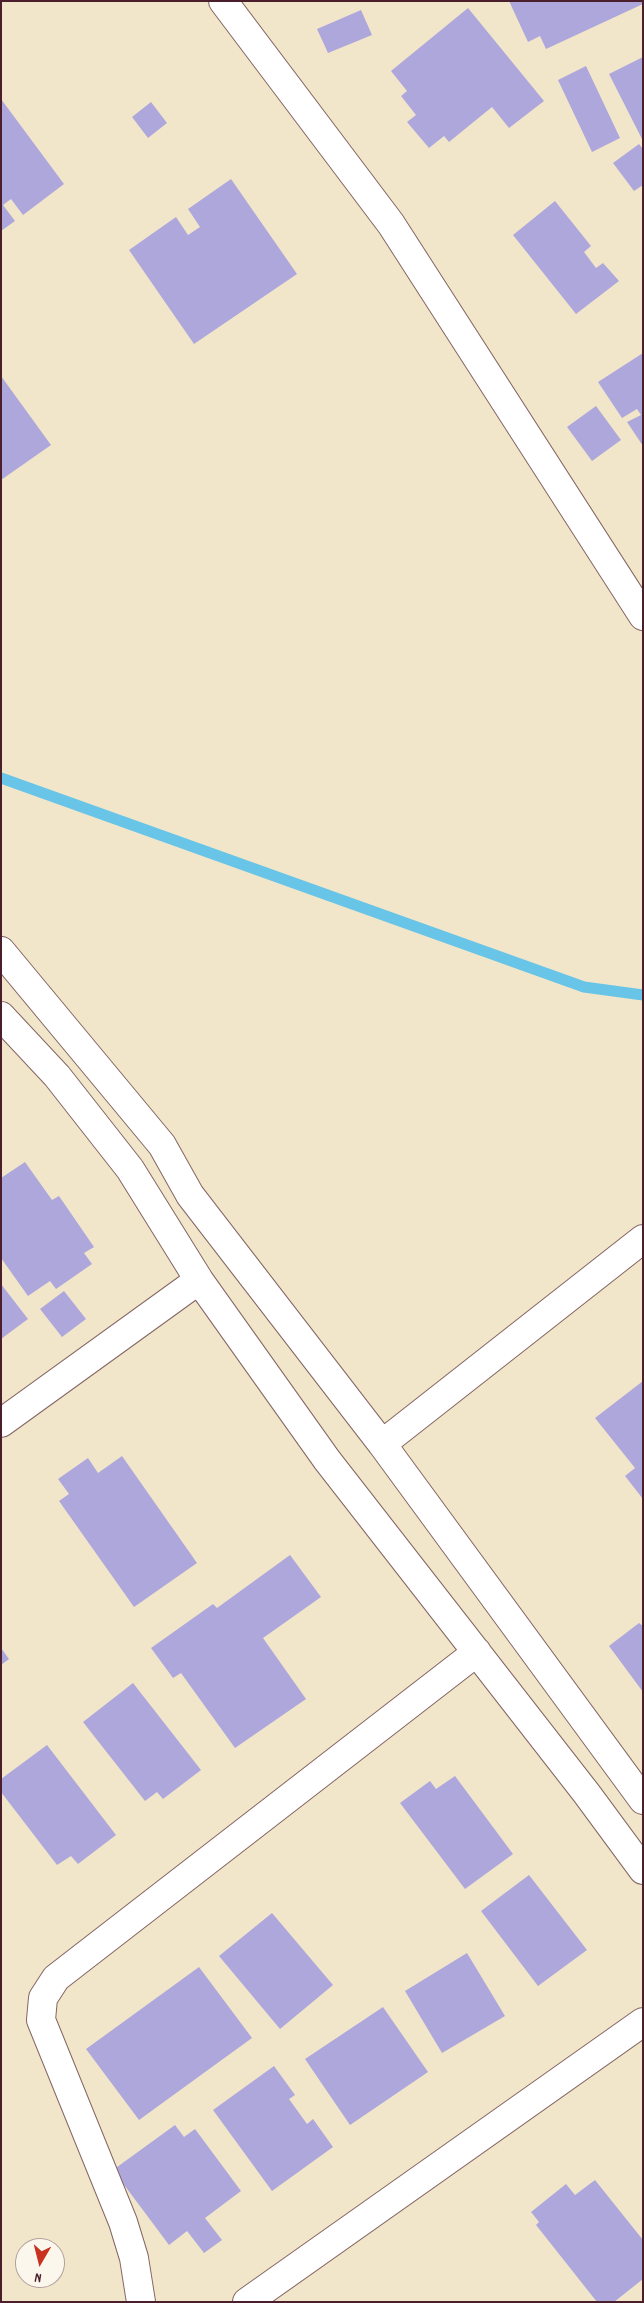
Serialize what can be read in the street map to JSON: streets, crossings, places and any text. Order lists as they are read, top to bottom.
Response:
{
  "north": "bottom"
}
